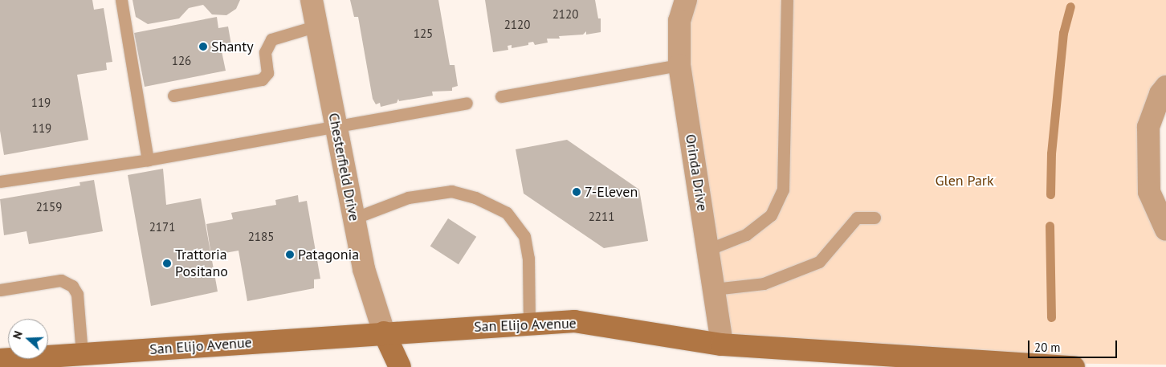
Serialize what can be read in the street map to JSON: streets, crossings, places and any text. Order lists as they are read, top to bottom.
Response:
{
  "streets": {
    "main road": ["Chesterfield Drive", "San Elijo Avenue"],
    "street": ["Orinda Drive"]
  },
  "crossings": [
    ["Chesterfield Drive", "San Elijo Avenue"],
    ["Orinda Drive", "San Elijo Avenue"]
  ],
  "parks": ["Glen Park"],
  "places": [
    "Shanty",
    "7-Eleven",
    "Patagonia",
    "Trattoria Positano"
  ],
  "house_numbers": [
    "2120",
    "2120",
    "125",
    "126",
    "119",
    "119",
    "2159",
    "2211",
    "2171",
    "2185"
  ],
  "scale_bar": "20 m",
  "north": "left"
}
